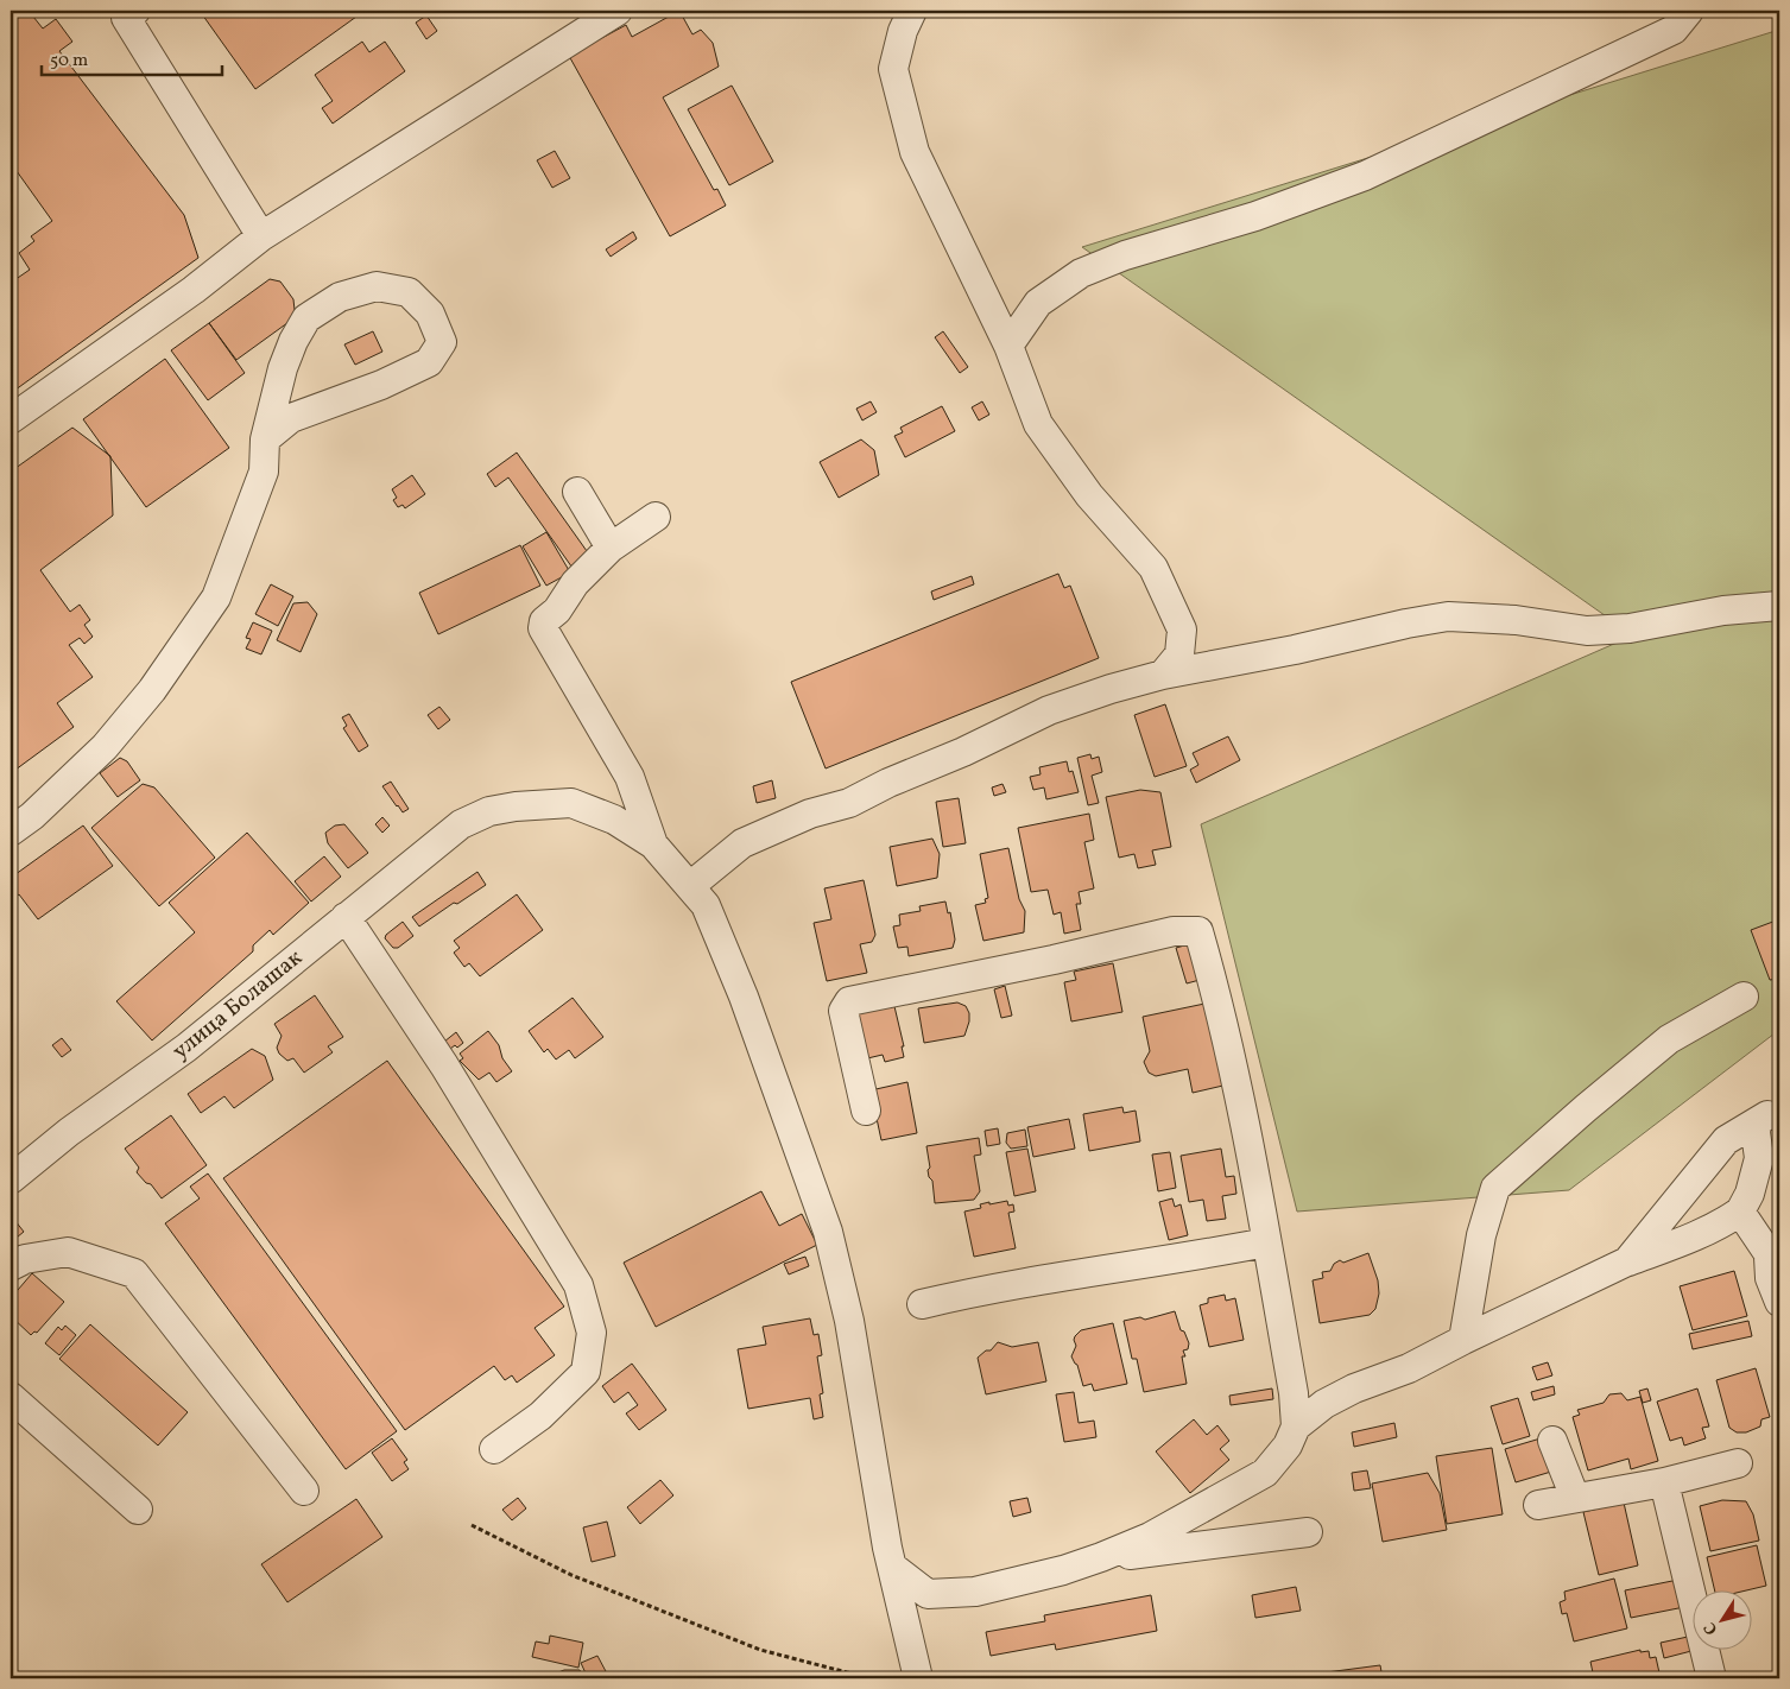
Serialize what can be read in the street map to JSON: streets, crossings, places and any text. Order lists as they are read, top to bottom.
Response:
{
  "streets": {
    "street": ["улица Болашак"]
  },
  "scale_bar": "50 m",
  "north": "bottom left"
}
